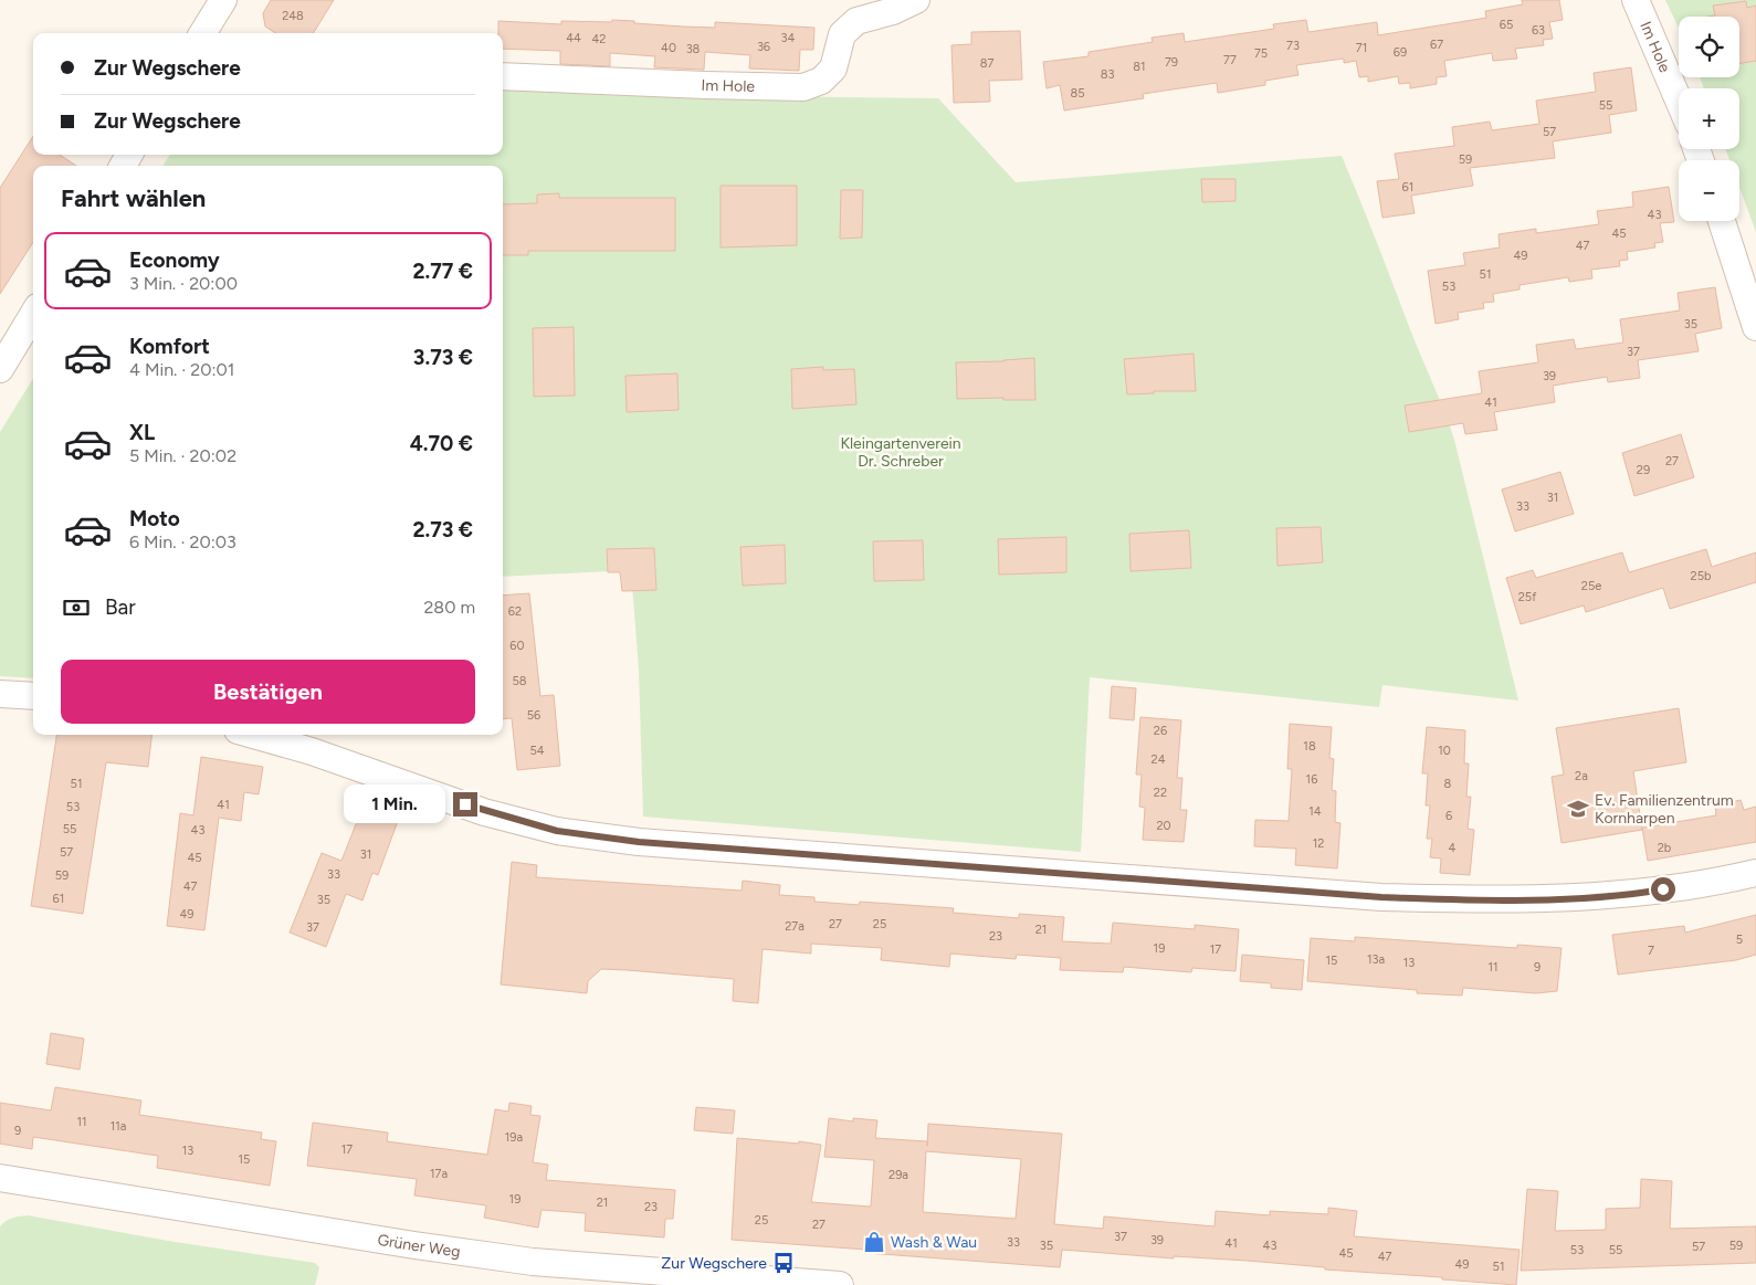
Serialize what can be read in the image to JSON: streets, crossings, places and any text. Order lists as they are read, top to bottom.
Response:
{
  "streets": {
    "street": ["Im Hole", "Grüner Weg"]
  },
  "parks": ["Kleingartenverein Dr. Schreber"],
  "places": {
    "school or university": ["Ev. Familienzentrum Kornharpen"],
    "shop": ["Wash & Wau"],
    "bus stop": ["Zur Wegschere"]
  },
  "house_numbers": [
    "248",
    "65",
    "63",
    "44",
    "34",
    "42",
    "67",
    "73",
    "36",
    "40",
    "71",
    "38",
    "69",
    "75",
    "77",
    "79",
    "87",
    "81",
    "83",
    "85",
    "55",
    "57",
    "59",
    "61",
    "43",
    "45",
    "47",
    "49",
    "51",
    "53",
    "35",
    "37",
    "39",
    "41",
    "27",
    "29",
    "31",
    "33",
    "25b",
    "25e",
    "25f",
    "62",
    "60",
    "58",
    "56",
    "26",
    "18",
    "54",
    "10",
    "24",
    "2a",
    "16",
    "51",
    "8",
    "22",
    "41",
    "53",
    "14",
    "6",
    "20",
    "55",
    "43",
    "12",
    "4",
    "2b",
    "57",
    "31",
    "45",
    "33",
    "59",
    "47",
    "61",
    "35",
    "49",
    "27",
    "25",
    "27a",
    "37",
    "21",
    "23",
    "5",
    "19",
    "17",
    "7",
    "13a",
    "15",
    "13",
    "11",
    "9",
    "11",
    "11a",
    "9",
    "19a",
    "17",
    "13",
    "15",
    "17a",
    "29a",
    "19",
    "21",
    "23",
    "25",
    "27",
    "37",
    "39",
    "33",
    "41",
    "35",
    "43",
    "59",
    "57",
    "53",
    "55",
    "45",
    "47",
    "49",
    "51"
  ],
  "page": {
    "map_buttons": ["+", "−"],
    "banner": ["Zur Wegschere", "Zur Wegschere"],
    "heading": "Fahrt wählen",
    "list": [
      {
        "name": "Economy",
        "note": "3 Min. · 20:00",
        "value": "2.77 €"
      },
      {
        "name": "Komfort",
        "note": "4 Min. · 20:01",
        "value": "3.73 €"
      },
      {
        "name": "XL",
        "note": "5 Min. · 20:02",
        "value": "4.70 €"
      },
      {
        "name": "Moto",
        "note": "6 Min. · 20:03",
        "value": "2.73 €"
      }
    ],
    "pay": ["Bar", "280 m"],
    "buttons": "Bestätigen",
    "bubble": "1 Min."
  }
}
